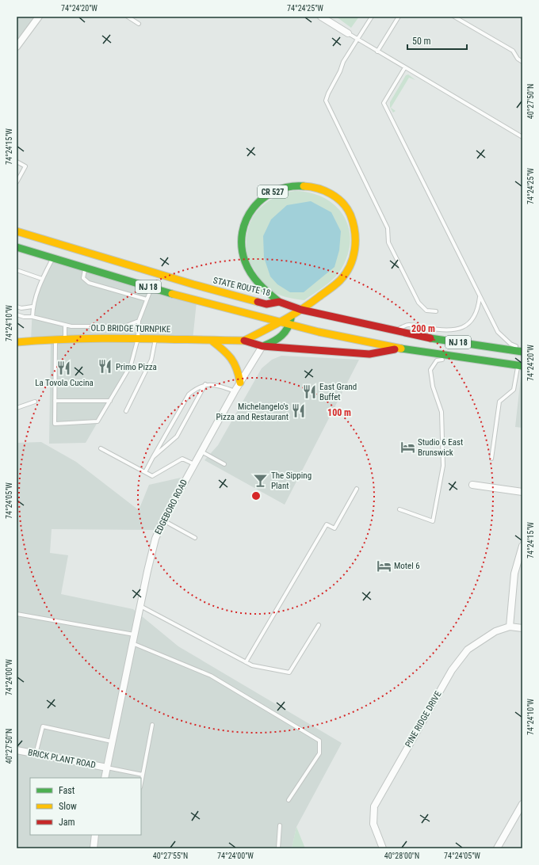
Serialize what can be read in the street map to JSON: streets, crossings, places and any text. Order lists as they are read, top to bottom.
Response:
{
  "streets": {
    "main road": [
      "CR 527",
      "NJ 18",
      "STATE ROUTE 18",
      "OLD BRIDGE TURNPIKE"
    ],
    "street": ["EDGEBORO ROAD", "PINE RIDGE DRIVE", "BRICK PLANT ROAD"]
  },
  "crossings": [
    ["CR 527", "NJ 18"],
    ["CR 527", "STATE ROUTE 18"],
    ["CR 527", "OLD BRIDGE TURNPIKE"],
    ["CR 527", "EDGEBORO ROAD"],
    ["EDGEBORO ROAD", "BRICK PLANT ROAD"]
  ],
  "places": {
    "restaurant": [
      "Primo Pizza",
      "La Tovola Cucina",
      "East Grand Buffet",
      "Michelangelo's Pizza and Restaurant"
    ],
    "hotel": ["Studio 6 East Brunswick", "Motel 6"],
    "bar": ["The Sipping Plant"]
  },
  "legend": ["Fast", "Slow", "Jam"],
  "scale_bar": "50 m",
  "coordinates": [
    "74°24'20\"W",
    "74°24'25\"W",
    "40°27'50\"N",
    "74°24'15\"W",
    "74°24'10\"W",
    "74°24'05\"W",
    "74°24'00\"W",
    "40°27'55\"N",
    "40°28'00\"N"
  ],
  "rings": ["200 m", "100 m"]
}
